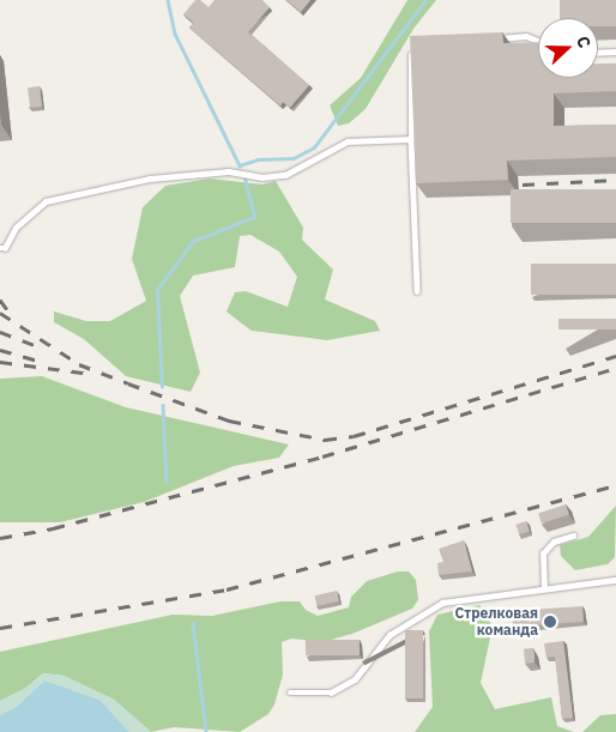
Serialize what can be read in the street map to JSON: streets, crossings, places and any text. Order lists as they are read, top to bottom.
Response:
{
  "places": ["Стрелковая команда"],
  "north": "right"
}
